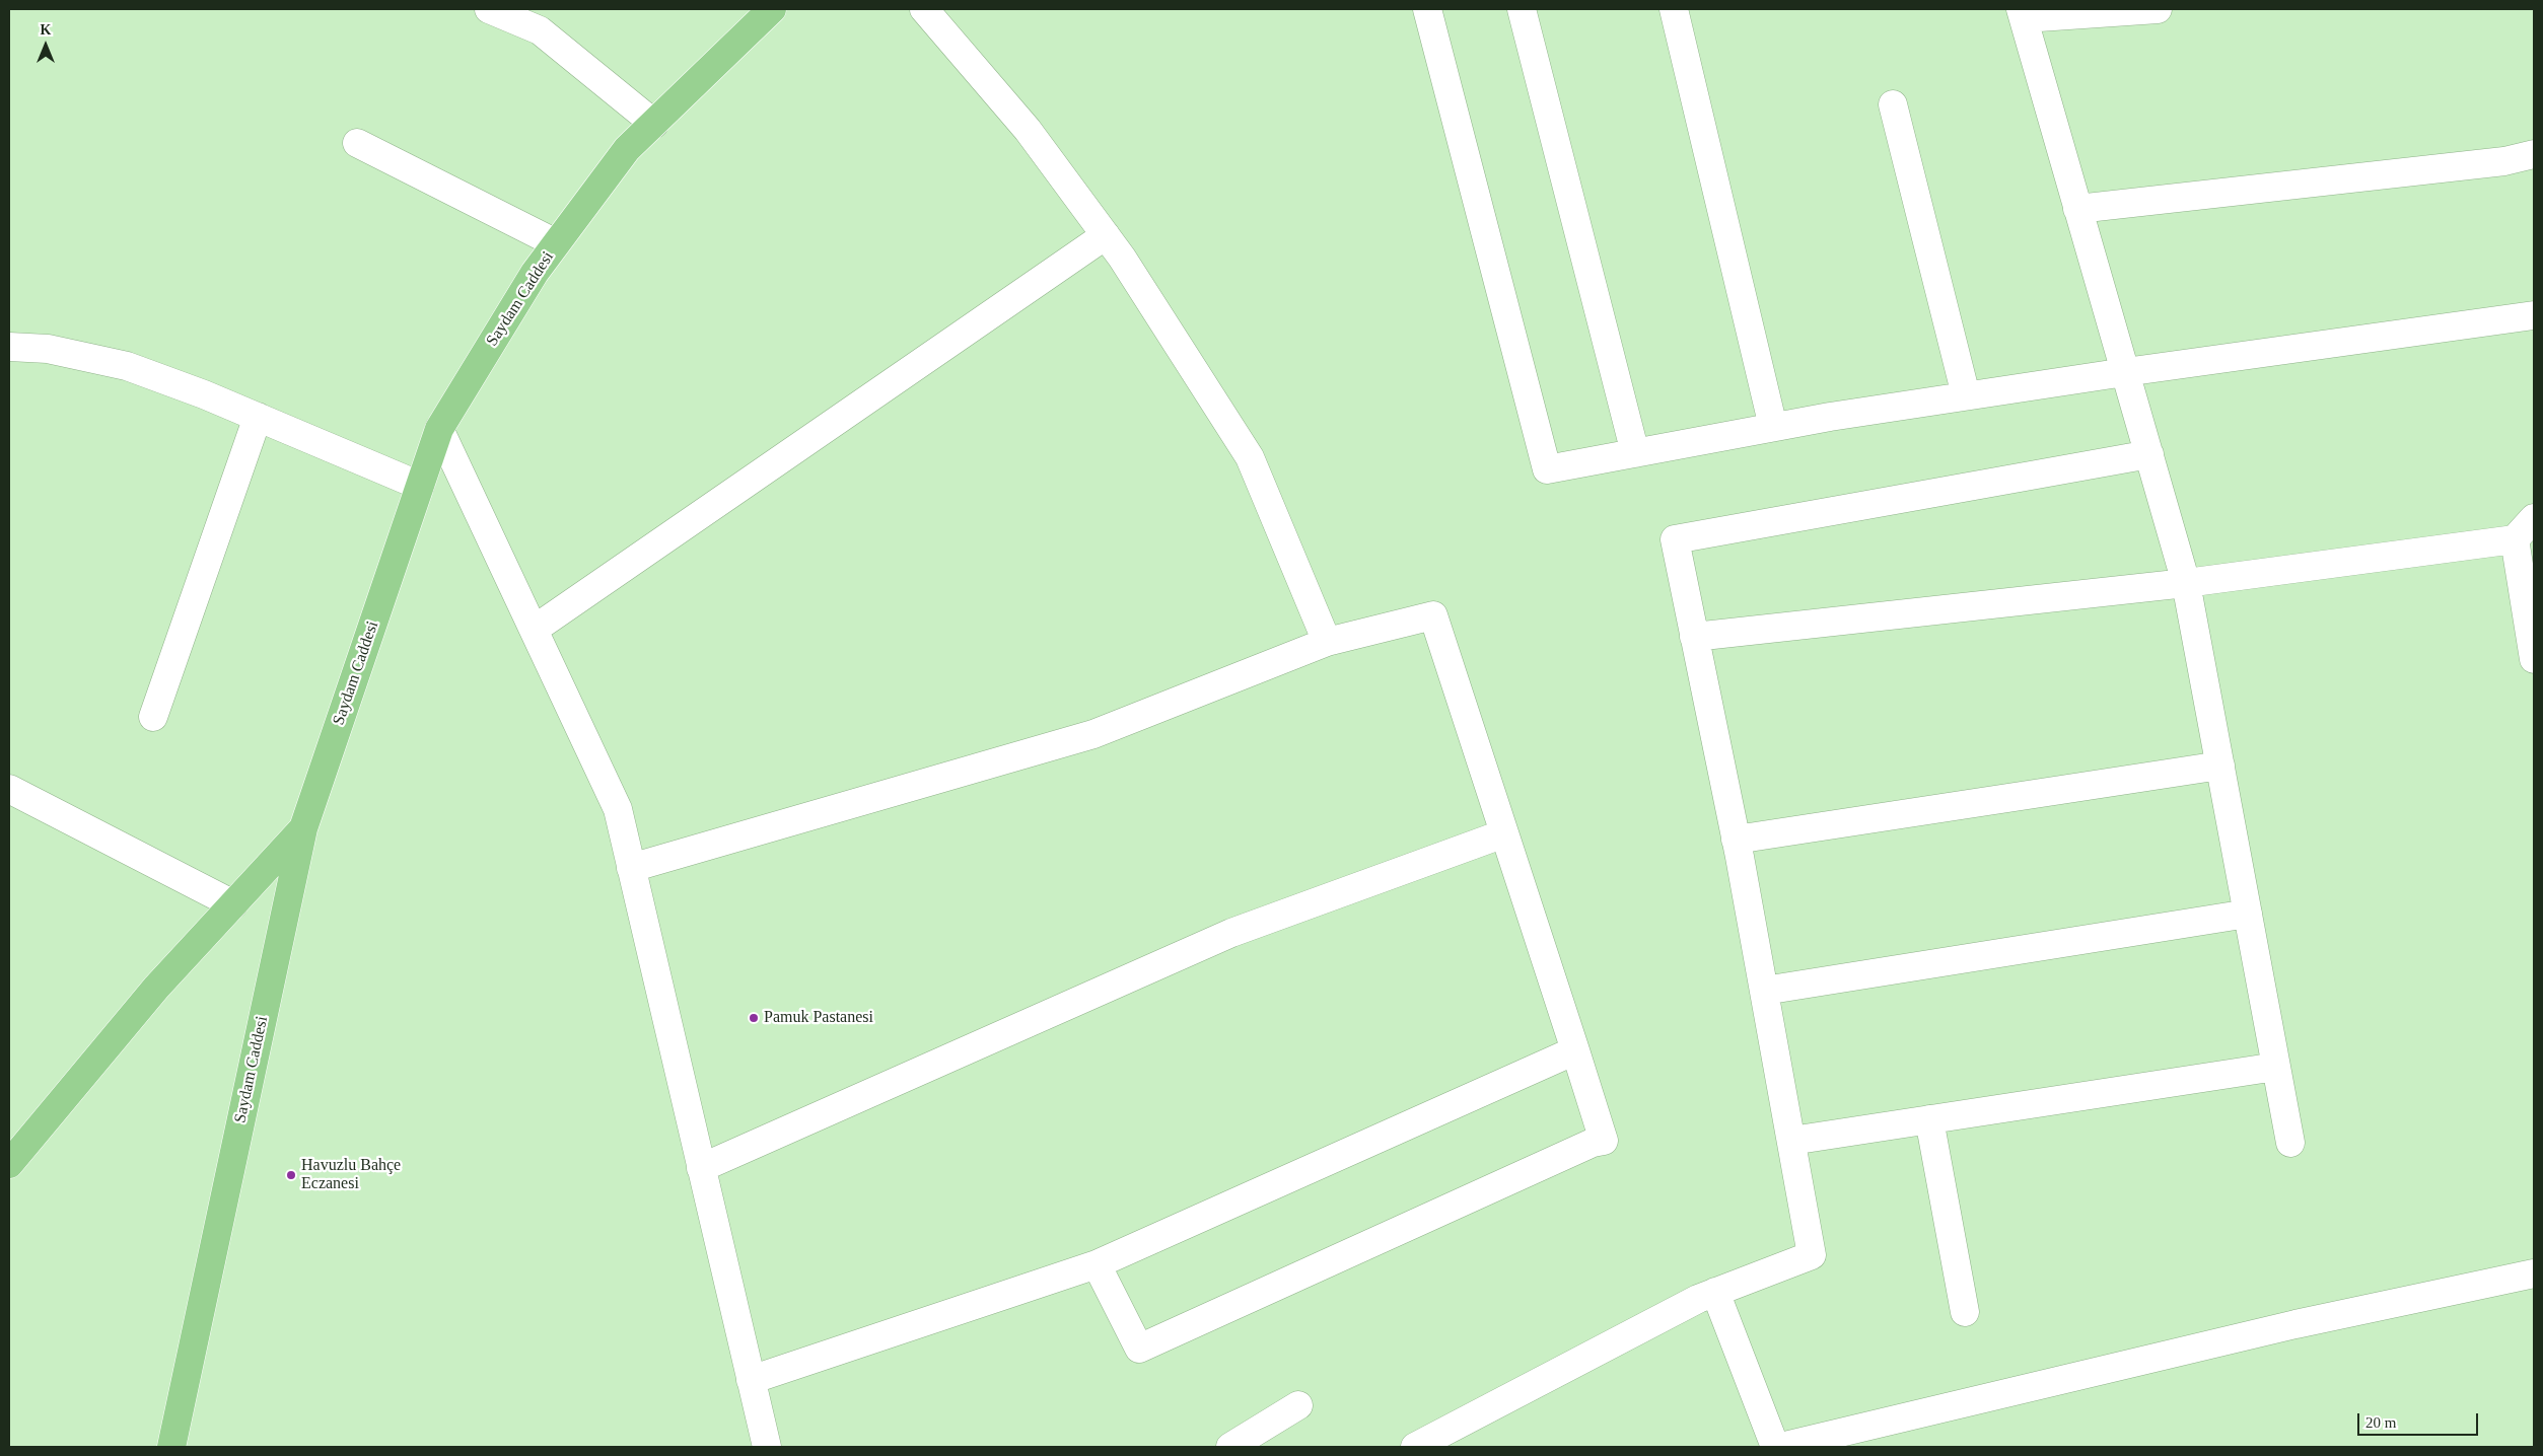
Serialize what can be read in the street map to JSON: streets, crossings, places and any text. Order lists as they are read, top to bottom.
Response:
{
  "streets": {
    "main road": ["Saydam Caddesi"]
  },
  "places": ["Pamuk Pastanesi", "Havuzlu Bahçe Eczanesi"],
  "scale_bar": "20 m",
  "north": "top"
}
